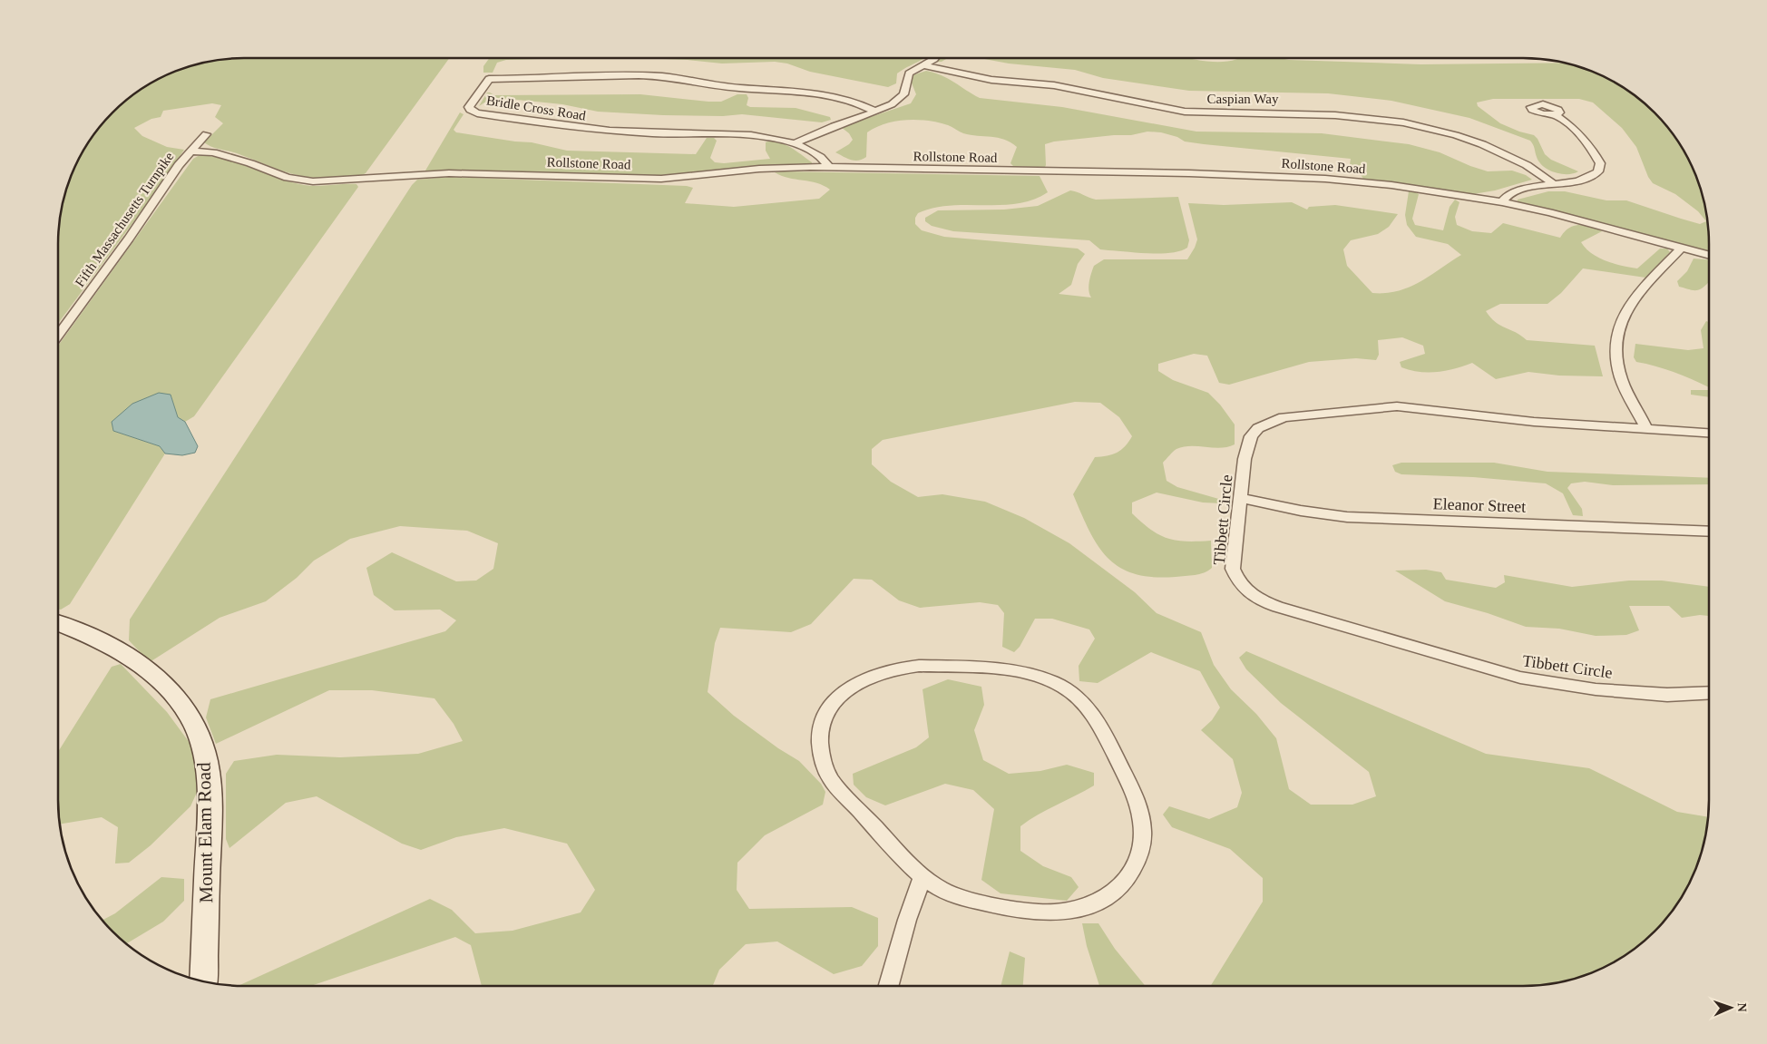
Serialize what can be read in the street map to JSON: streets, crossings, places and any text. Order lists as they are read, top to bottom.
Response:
{
  "streets": {
    "main road": ["Mount Elam Road"],
    "street": [
      "Caspian Way",
      "Bridle Cross Road",
      "Rollstone Road",
      "Fifth Massachusetts Turnpike",
      "Eleanor Street",
      "Tibbett Circle"
    ]
  },
  "crossings": [
    ["Bridle Cross Road", "Rollstone Road"],
    ["Rollstone Road", "Fifth Massachusetts Turnpike"],
    ["Eleanor Street", "Tibbett Circle"]
  ],
  "north": "right"
}
